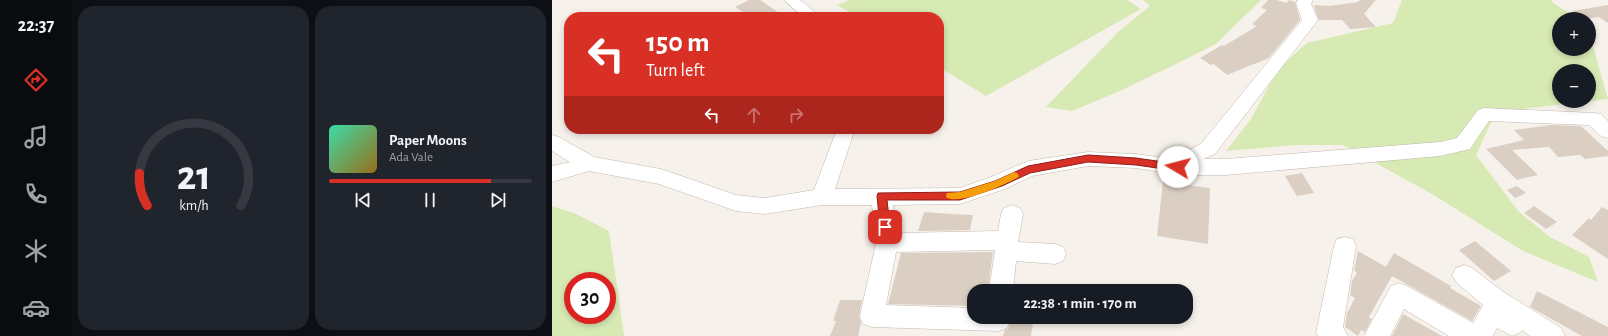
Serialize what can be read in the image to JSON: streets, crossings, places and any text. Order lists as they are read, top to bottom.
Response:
{
  "page": {
    "tabs": "22:37",
    "map_buttons": ["+", "−"],
    "turn": ["150 m", "Turn left"],
    "song": ["Paper Moons", "Ada Vale"],
    "limit": "30",
    "trip": "22:38 · 1 min · 170 m",
    "gauge": ["21", "km/h"]
  }
}
